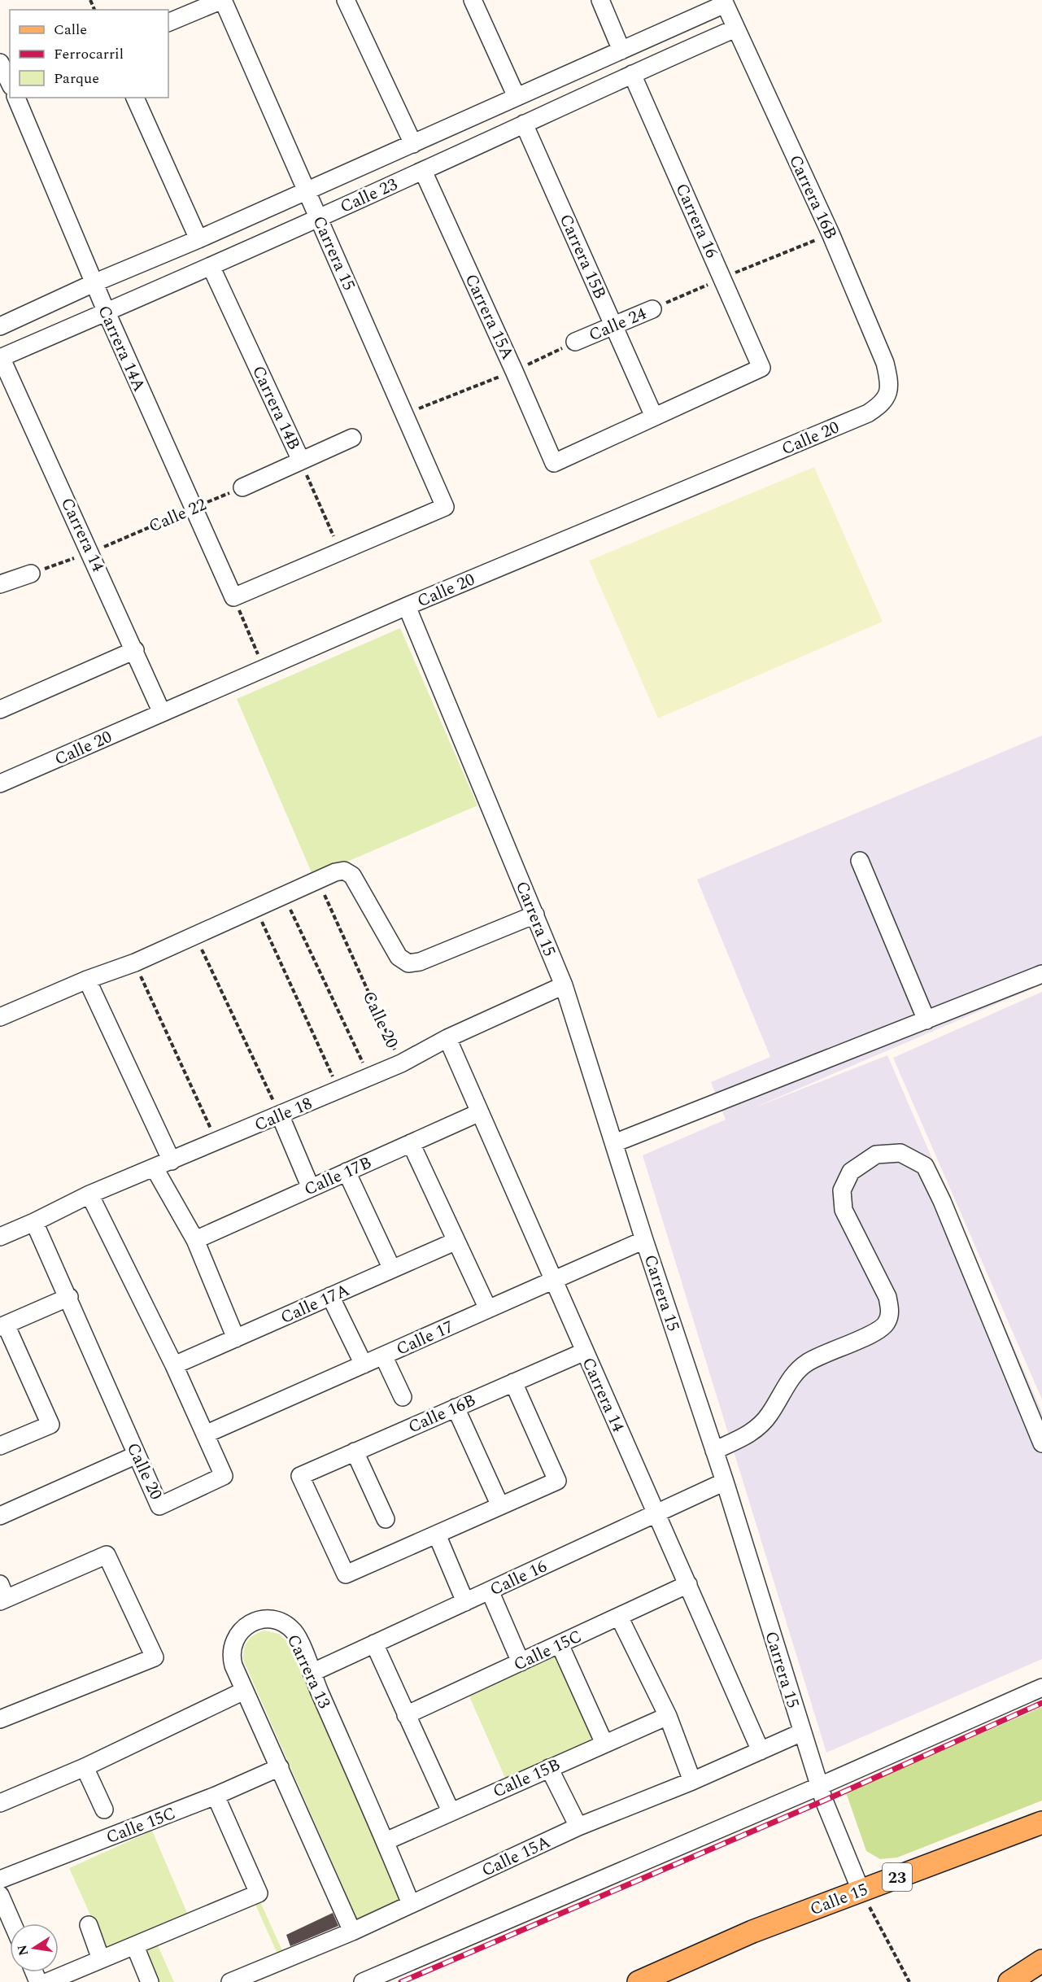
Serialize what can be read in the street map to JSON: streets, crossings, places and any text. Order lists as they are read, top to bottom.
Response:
{
  "streets": {
    "main road": ["23", "Calle 15"],
    "street": [
      "Calle 23",
      "Carrera 16B",
      "Carrera 16",
      "Carrera 15",
      "Carrera 15B",
      "Carrera 15A",
      "Calle 24",
      "Carrera 14A",
      "Carrera 14B",
      "Calle 20",
      "Carrera 14",
      "Calle 18",
      "Calle 17B",
      "Calle 17A",
      "Calle 17",
      "Calle 16B",
      "Calle 16",
      "Calle 15C",
      "Carrera 13",
      "Calle 15B",
      "Calle 15A"
    ],
    "path": ["Calle 22"]
  },
  "crossings": [
    ["Calle 23", "Carrera 16B"],
    ["Calle 23", "Carrera 16"],
    ["Calle 23", "Carrera 15"],
    ["Calle 23", "Carrera 15B"],
    ["Calle 23", "Carrera 15A"],
    ["Calle 23", "Carrera 14A"],
    ["Calle 23", "Carrera 14B"],
    ["Calle 23", "Carrera 14"],
    ["Carrera 16B", "Calle 24"],
    ["Carrera 16B", "Calle 20"],
    ["Carrera 16", "Carrera 15B"],
    ["Carrera 16", "Carrera 15A"],
    ["Carrera 16", "Calle 24"],
    ["Carrera 15", "Calle 24"],
    ["Carrera 15", "Carrera 14B"],
    ["Carrera 15", "Calle 20"],
    ["Carrera 15", "Calle 18"],
    ["Carrera 15", "Calle 17"],
    ["Carrera 15", "Calle 16"],
    ["Carrera 15", "Calle 15A"],
    ["Carrera 15", "Calle 15"],
    ["Carrera 15B", "Carrera 15A"],
    ["Carrera 15B", "Calle 24"],
    ["Carrera 15A", "Calle 24"],
    ["Carrera 14A", "Calle 22"],
    ["Calle 20", "Carrera 14"],
    ["Calle 20", "Calle 18"],
    ["Calle 20", "Calle 17A"],
    ["Calle 20", "Calle 17"],
    ["Calle 22", "Carrera 14"],
    ["Carrera 14", "Calle 18"],
    ["Carrera 14", "Calle 17B"],
    ["Carrera 14", "Calle 17"],
    ["Carrera 14", "Calle 16B"],
    ["Carrera 14", "Calle 16"],
    ["Carrera 14", "Calle 15C"],
    ["Carrera 14", "Calle 15A"],
    ["Calle 16", "Carrera 13"],
    ["Calle 15C", "Carrera 13"],
    ["Carrera 13", "Calle 15B"],
    ["Carrera 13", "Calle 15A"]
  ],
  "legend": ["Calle", "Ferrocarril", "Parque"],
  "north": "left"
}
